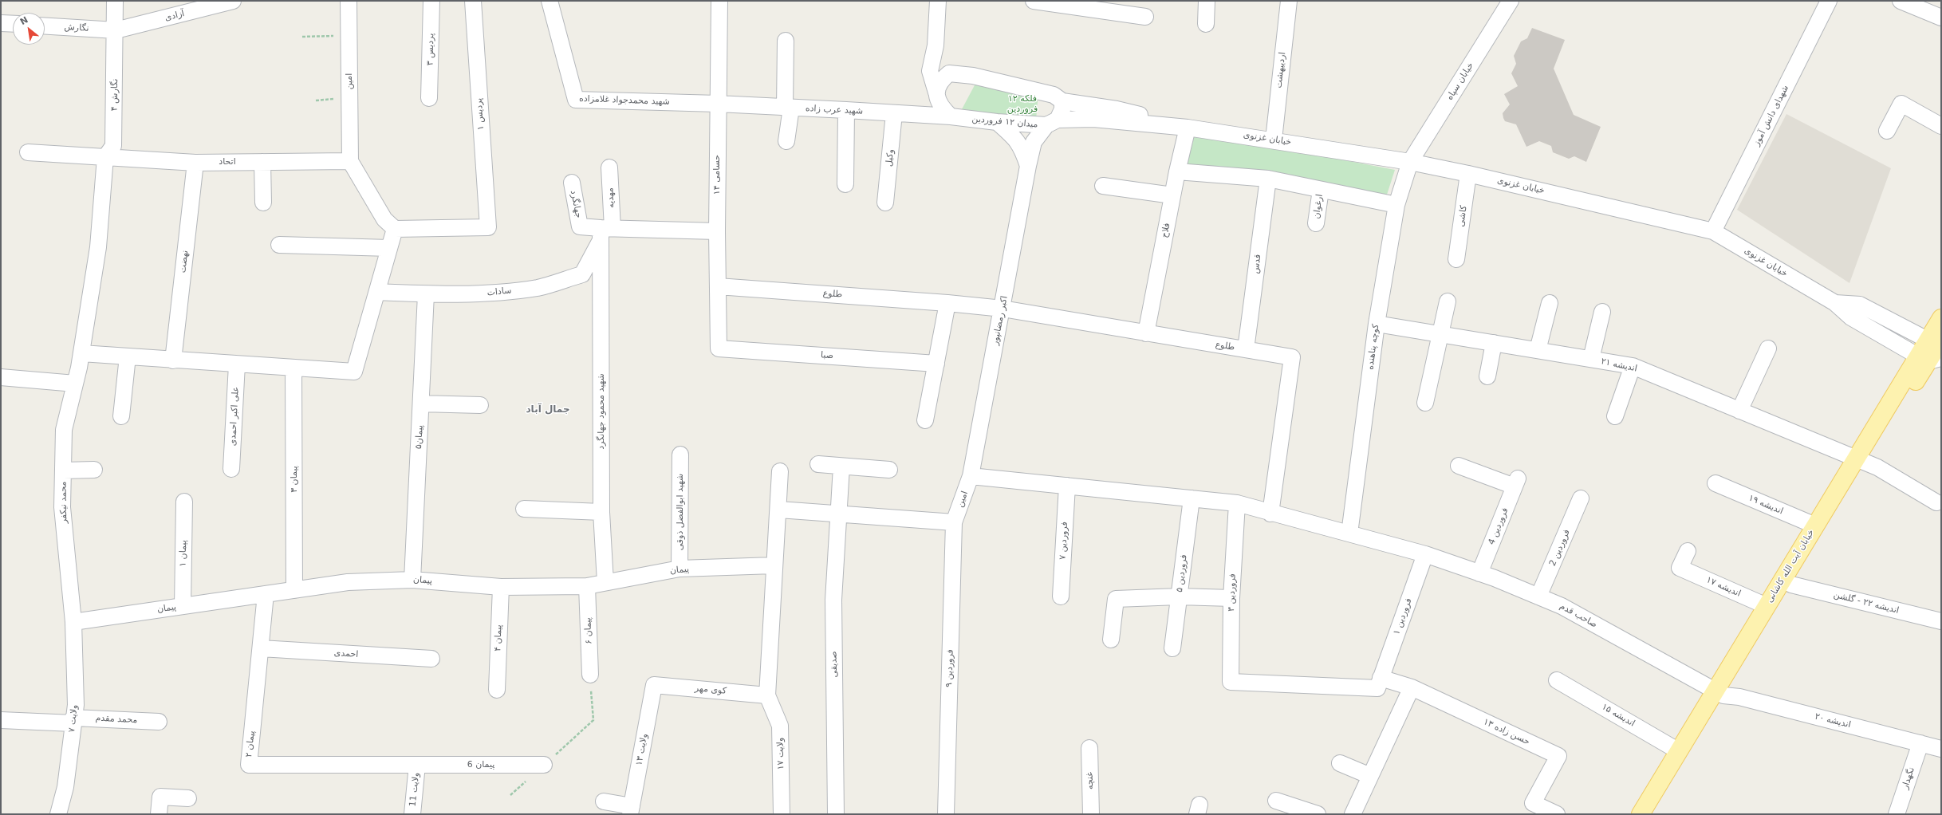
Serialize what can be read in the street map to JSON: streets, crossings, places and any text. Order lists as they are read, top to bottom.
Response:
{
  "streets": {
    "main road": ["خیابان آیت الله کاشانی"],
    "street": [
      "آزادی",
      "نگارش",
      "پردیس ۳",
      "اردیبهشت",
      "امین",
      "خیابان سپاه",
      "نگارش ۴",
      "شهید محمدجواد غلامزاده",
      "شهید عرب زاده",
      "پردیس ۱",
      "شهدای دانش آموز",
      "میدان ۱۲ فروردین",
      "خیابان غزنوی",
      "وکیل",
      "اتحاد",
      "حسامی ۱۴",
      "مهدیه",
      "جهانگرد",
      "ارغوان",
      "کاشی",
      "فلاح",
      "نهضت",
      "قدس",
      "سادات",
      "طلوع",
      "اکبر رمضانپور",
      "کوچه پناهنده",
      "صبا",
      "اندیشه ۲۱",
      "شهید محمود جهانگرد",
      "علی اکبر احمدی",
      "پیمان۵",
      "پیمان ۳",
      "محمد نیکفر",
      "اندیشه ۱۹",
      "شهید ابوالفضل ذوقی",
      "فروردین 4",
      "فروردین ۷",
      "فروردین 2",
      "پیمان ۱",
      "پیمان",
      "فروردین ۵",
      "اندیشه ۱۷",
      "فروردین ۳",
      "اندیشه ۲۲ - گلشن",
      "صاحب قدم",
      "فروردین ۱",
      "پیمان ۶",
      "پیمان ۴",
      "احمدی",
      "صدیقی",
      "فروردین ۹",
      "کوی مهر",
      "اندیشه ۱۵",
      "ولایت ۷",
      "محمد مقدم",
      "اندیشه ۲۰",
      "حسن زاده ۱۳",
      "پیمان ۲",
      "ولایت ۱۳",
      "ولایت ۱۷",
      "پیمان 6",
      "نگهدار",
      "غنچه",
      "ولایت 11"
    ]
  },
  "crossings": [
    ["آزادی", "نگارش"],
    ["آزادی", "نگارش ۴"],
    ["نگارش", "نگارش ۴"],
    ["اردیبهشت", "خیابان غزنوی"],
    ["امین", "اتحاد"],
    ["امین", "اکبر رمضانپور"],
    ["امین", "صاحب قدم"],
    ["امین", "فروردین ۹"],
    ["خیابان سپاه", "خیابان غزنوی"],
    ["خیابان سپاه", "کوچه پناهنده"],
    ["نگارش ۴", "اتحاد"],
    ["نگارش ۴", "محمد نیکفر"],
    ["شهید محمدجواد غلامزاده", "شهید عرب زاده"],
    ["شهید محمدجواد غلامزاده", "حسامی ۱۴"],
    ["شهید عرب زاده", "میدان ۱۲ فروردین"],
    ["شهید عرب زاده", "وکیل"],
    ["شهید عرب زاده", "حسامی ۱۴"],
    ["شهدای دانش آموز", "خیابان غزنوی"],
    ["میدان ۱۲ فروردین", "خیابان غزنوی"],
    ["میدان ۱۲ فروردین", "فلاح"],
    ["میدان ۱۲ فروردین", "اکبر رمضانپور"],
    ["خیابان غزنوی", "کاشی"],
    ["خیابان غزنوی", "فلاح"],
    ["خیابان غزنوی", "کوچه پناهنده"],
    ["خیابان غزنوی", "خیابان آیت الله کاشانی"],
    ["اتحاد", "نهضت"],
    ["اتحاد", "محمد نیکفر"],
    ["حسامی ۱۴", "طلوع"],
    ["حسامی ۱۴", "صبا"],
    ["مهدیه", "جهانگرد"],
    ["مهدیه", "سادات"],
    ["مهدیه", "شهید محمود جهانگرد"],
    ["جهانگرد", "سادات"],
    ["جهانگرد", "شهید محمود جهانگرد"],
    ["فلاح", "طلوع"],
    ["قدس", "طلوع"],
    ["سادات", "شهید محمود جهانگرد"],
    ["سادات", "پیمان۵"],
    ["طلوع", "اکبر رمضانپور"],
    ["طلوع", "صاحب قدم"],
    ["اکبر رمضانپور", "صاحب قدم"],
    ["کوچه پناهنده", "اندیشه ۲۱"],
    ["کوچه پناهنده", "صاحب قدم"],
    ["اندیشه ۲۱", "خیابان آیت الله کاشانی"],
    ["شهید محمود جهانگرد", "پیمان"],
    ["پیمان۵", "پیمان"],
    ["پیمان ۳", "پیمان"],
    ["محمد نیکفر", "پیمان"],
    ["محمد نیکفر", "ولایت ۷"],
    ["اندیشه ۱۹", "خیابان آیت الله کاشانی"],
    ["شهید ابوالفضل ذوقی", "پیمان"],
    ["فروردین 4", "صاحب قدم"],
    ["فروردین ۷", "صاحب قدم"],
    ["فروردین 2", "صاحب قدم"],
    ["پیمان ۱", "پیمان"],
    ["خیابان آیت الله کاشانی", "اندیشه ۱۷"],
    ["خیابان آیت الله کاشانی", "اندیشه ۲۲ - گلشن"],
    ["خیابان آیت الله کاشانی", "صاحب قدم"],
    ["خیابان آیت الله کاشانی", "اندیشه ۱۵"],
    ["خیابان آیت الله کاشانی", "اندیشه ۲۰"],
    ["پیمان", "پیمان ۶"],
    ["پیمان", "پیمان ۴"],
    ["پیمان", "ولایت ۷"],
    ["پیمان", "پیمان ۲"],
    ["فروردین ۵", "صاحب قدم"],
    ["فروردین ۳", "صاحب قدم"],
    ["فروردین ۳", "فروردین ۱"],
    ["صاحب قدم", "فروردین ۱"],
    ["صاحب قدم", "اندیشه ۲۰"],
    ["فروردین ۱", "حسن زاده ۱۳"],
    ["احمدی", "پیمان ۲"],
    ["کوی مهر", "ولایت ۱۳"],
    ["کوی مهر", "ولایت ۱۷"],
    ["ولایت ۷", "محمد مقدم"],
    ["اندیشه ۲۰", "نگهدار"],
    ["پیمان ۲", "پیمان 6"],
    ["پیمان ۲", "ولایت 11"],
    ["پیمان 6", "ولایت 11"]
  ],
  "districts": ["جمال آباد"],
  "parks": ["فلکه ۱۲ فروردین"],
  "north": "top left"
}
